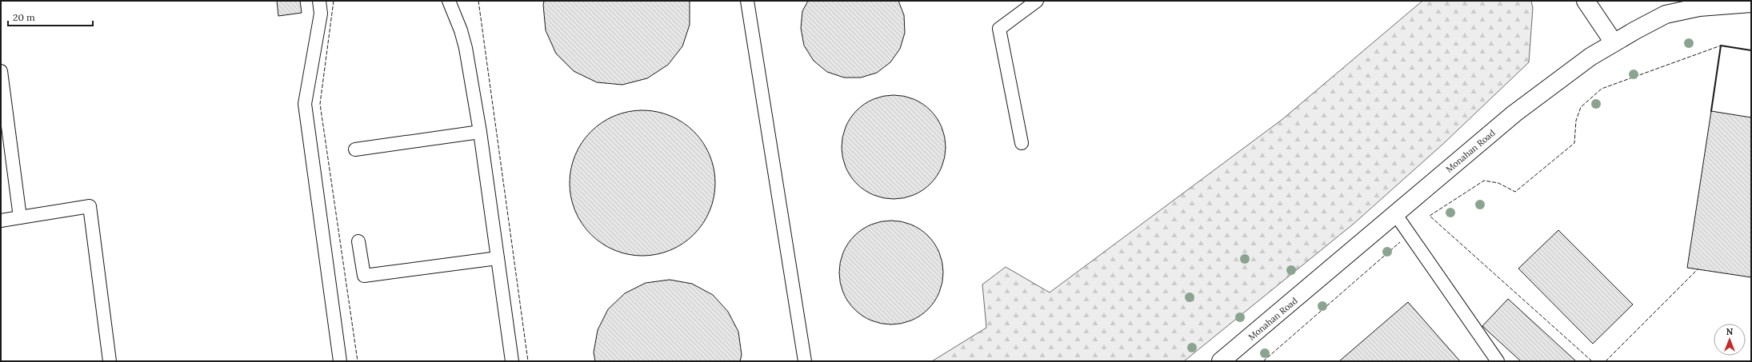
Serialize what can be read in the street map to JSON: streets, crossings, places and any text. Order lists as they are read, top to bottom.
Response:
{
  "streets": {
    "street": ["Monahan Road"]
  },
  "scale_bar": "20 m",
  "north": "top"
}
